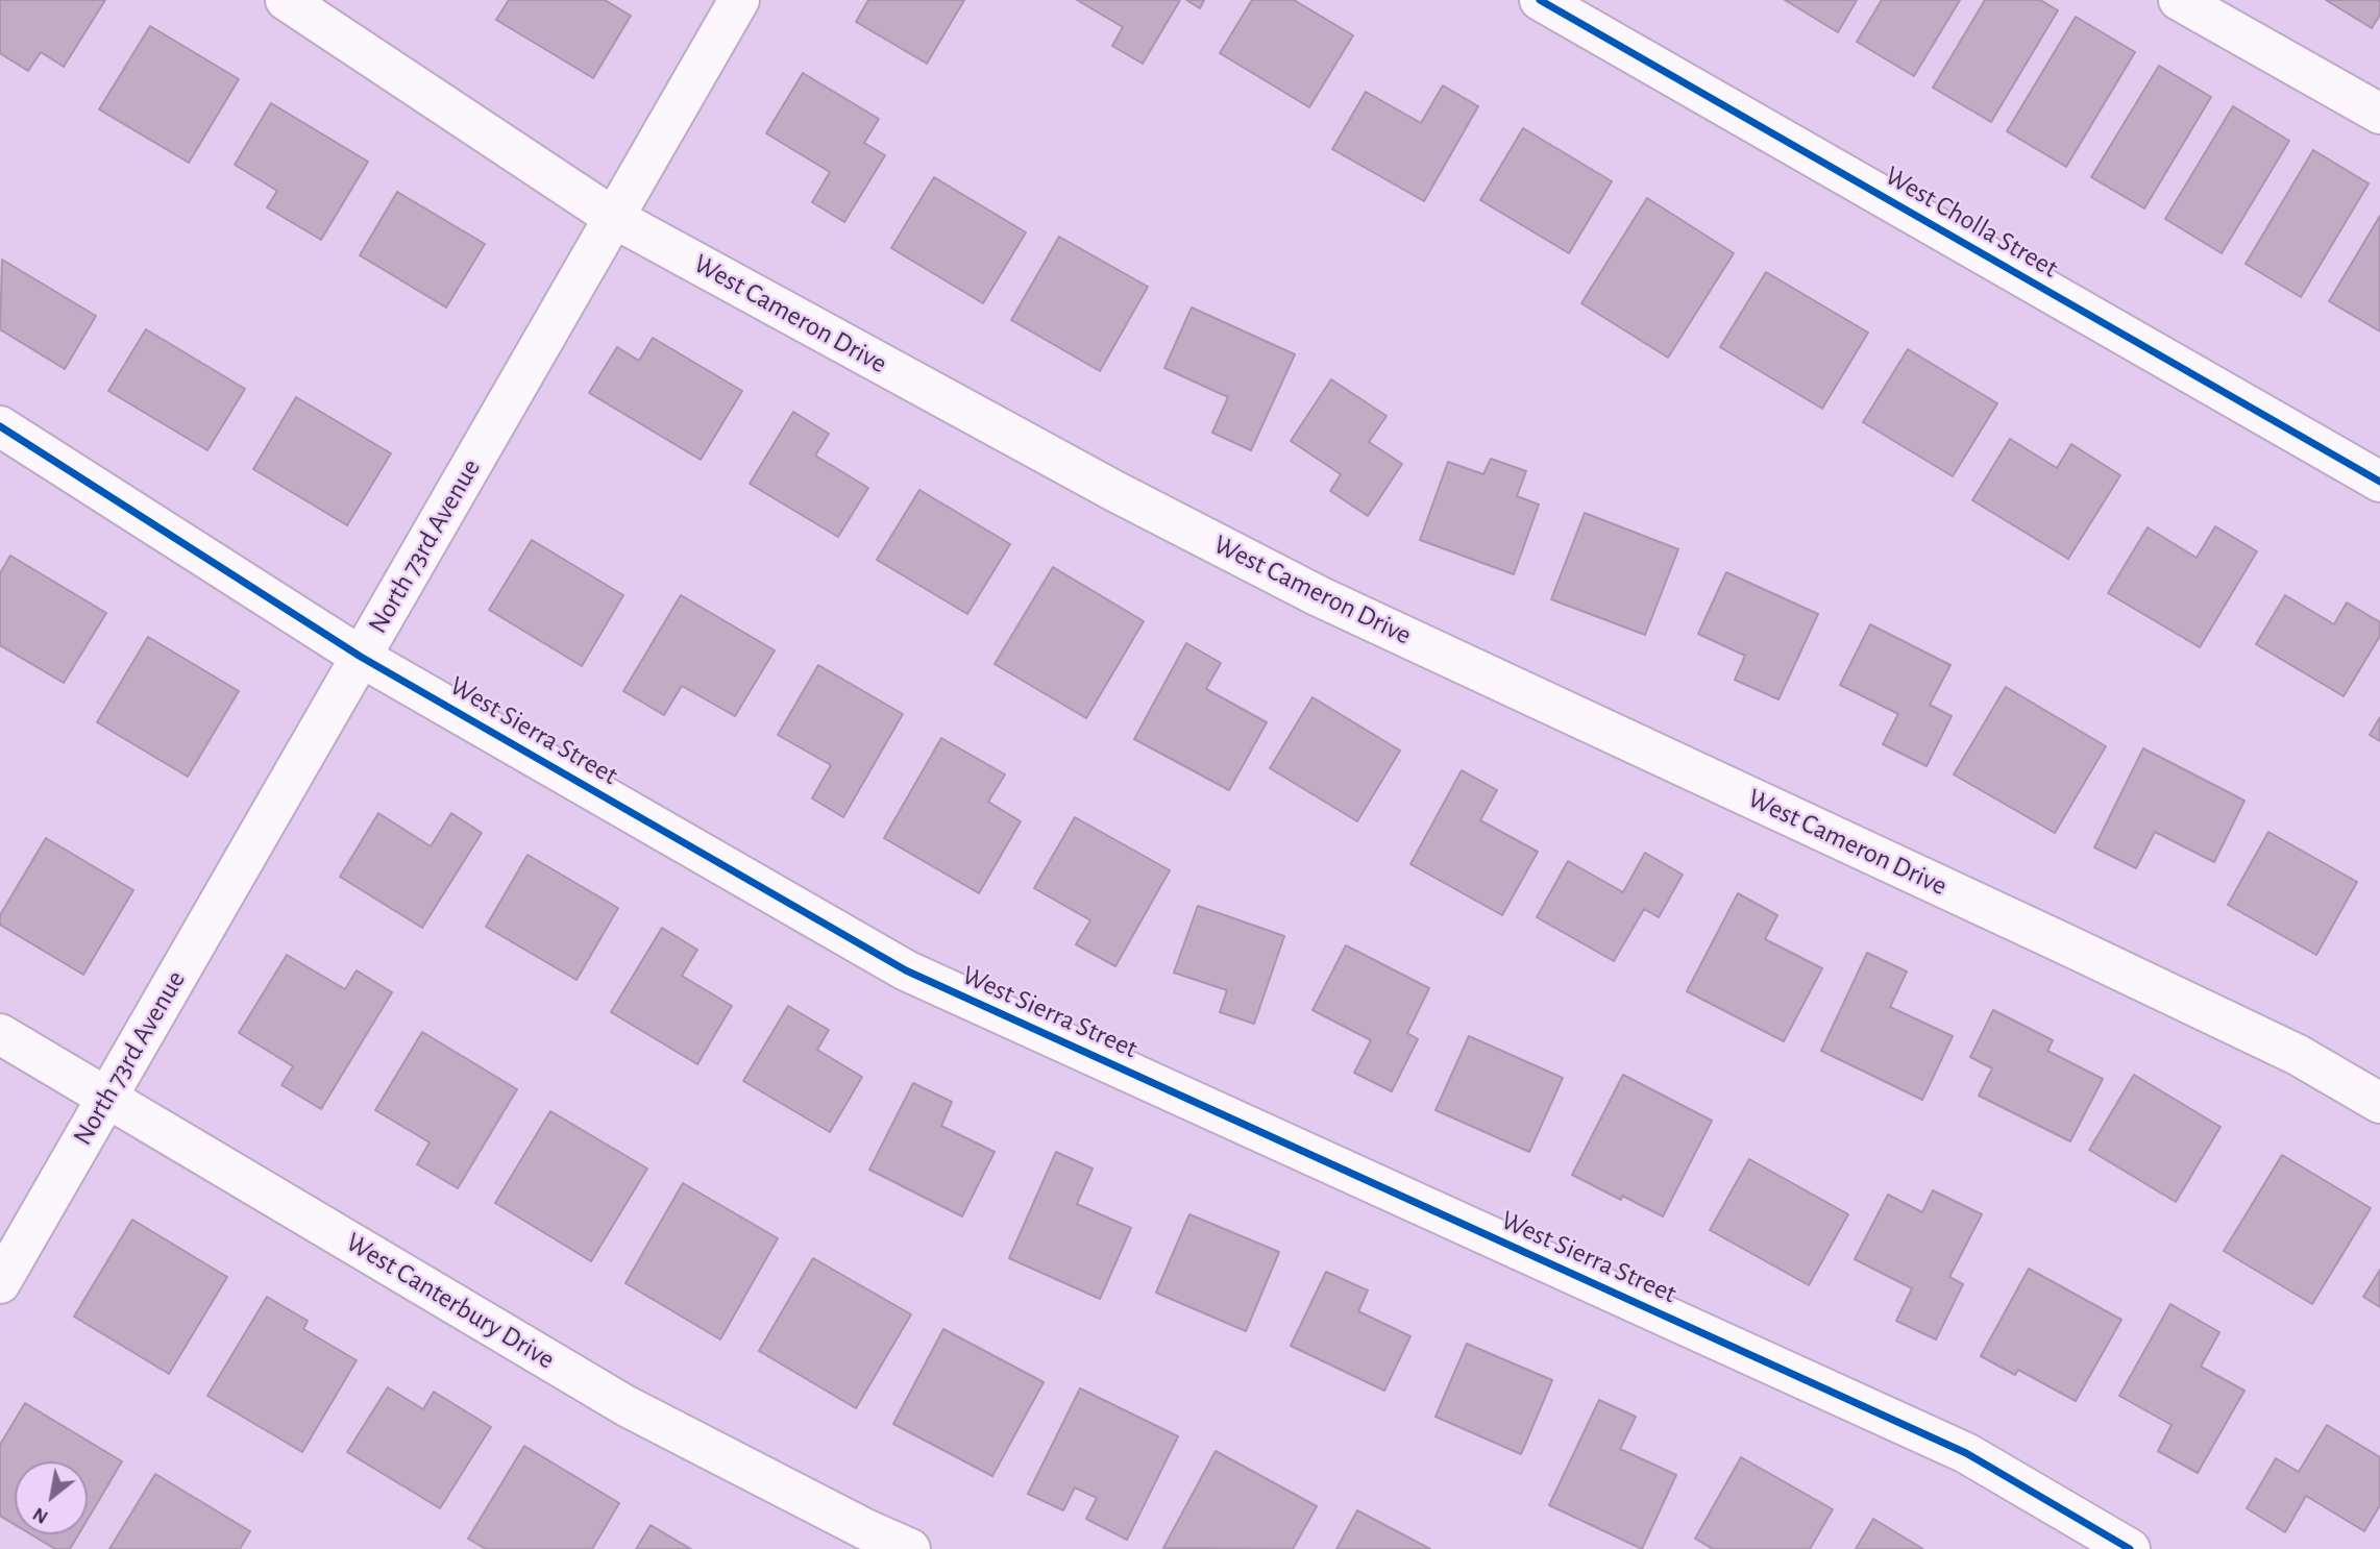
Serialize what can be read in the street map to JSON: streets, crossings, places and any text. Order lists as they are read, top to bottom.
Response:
{
  "streets": {
    "street": [
      "West Cholla Street",
      "West Cameron Drive",
      "North 73rd Avenue",
      "West Sierra Street",
      "West Canterbury Drive"
    ]
  },
  "crossings": [
    ["West Cameron Drive", "North 73rd Avenue"],
    ["North 73rd Avenue", "West Sierra Street"],
    ["North 73rd Avenue", "West Canterbury Drive"]
  ],
  "north": "bottom left"
}
